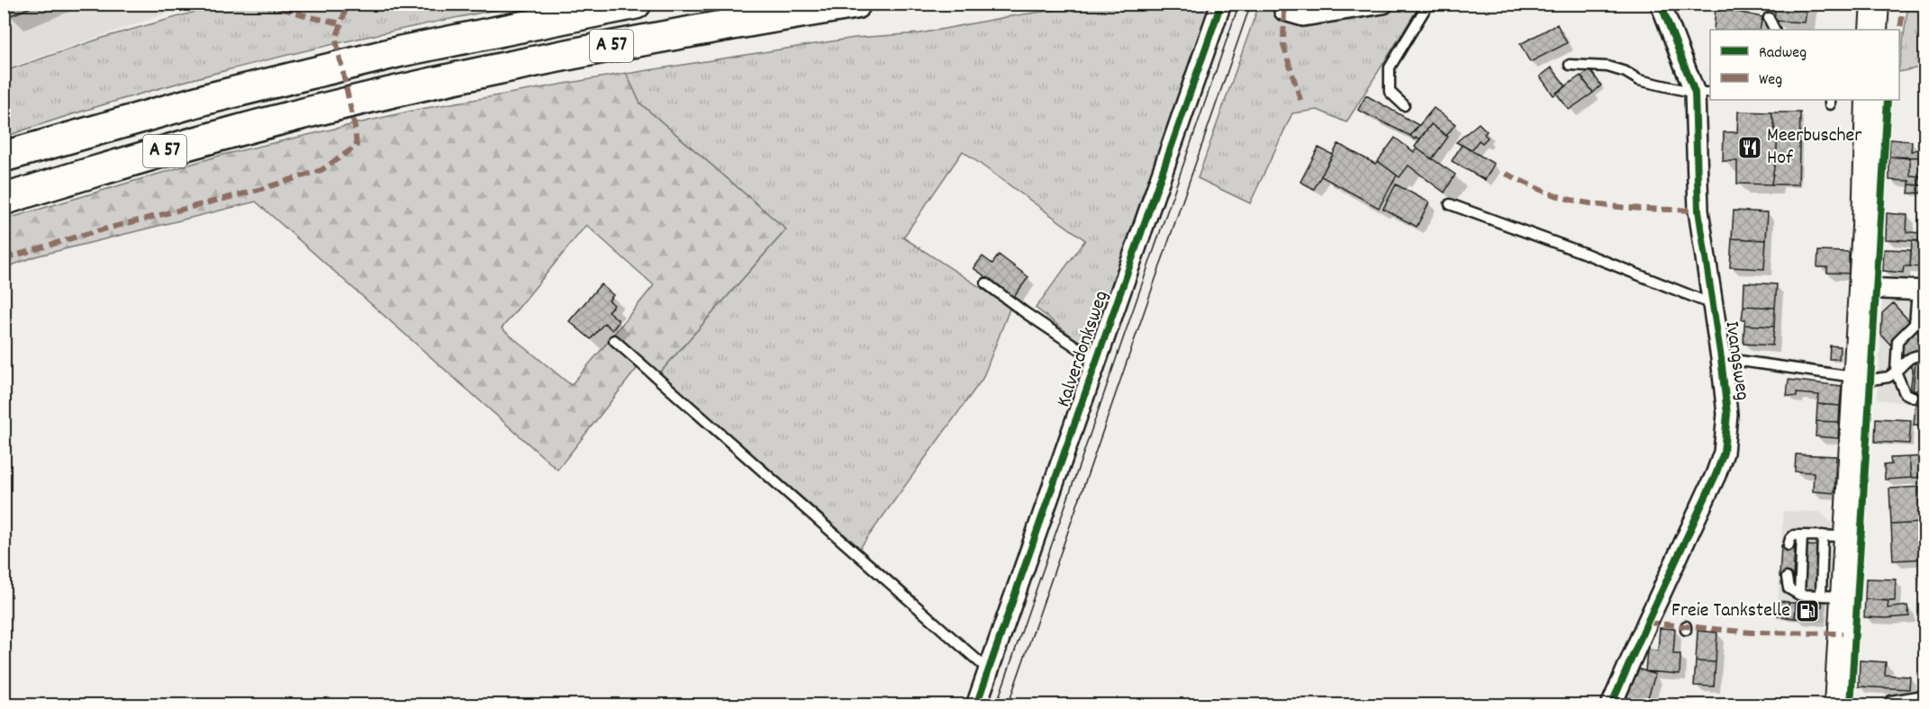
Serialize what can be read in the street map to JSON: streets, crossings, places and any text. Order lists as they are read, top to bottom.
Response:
{
  "streets": {
    "highway": ["A 57"],
    "street": ["Kalverdonksweg", "Ivangsweg"]
  },
  "places": {
    "restaurant": ["Meerbuscher Hof"],
    "fuel station": ["Freie Tankstelle"]
  },
  "legend": ["Radweg", "Weg"]
}
